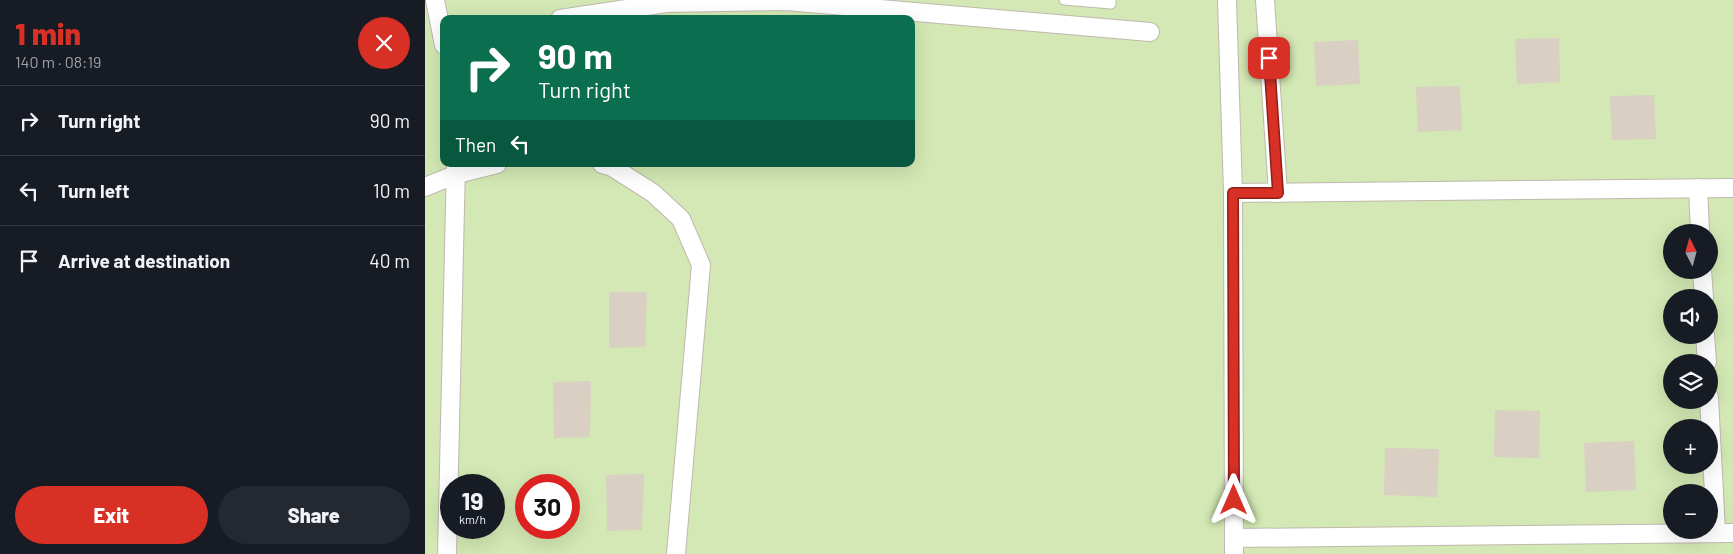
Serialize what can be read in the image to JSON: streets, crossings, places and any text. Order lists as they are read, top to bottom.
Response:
{
  "north": "top",
  "page": {
    "heading": ["1 min", "140 m · 08:19"],
    "turn": ["90 m", "Turn right"],
    "list": [
      {
        "name": "Turn right",
        "value": "90 m"
      },
      {
        "name": "Turn left",
        "value": "10 m"
      },
      {
        "name": "Arrive at destination",
        "value": "40 m"
      }
    ],
    "then": "Then",
    "map_buttons": ["+", "−"],
    "speed": "19 km/h",
    "limit": "30",
    "buttons": ["Exit", "Share"]
  }
}
